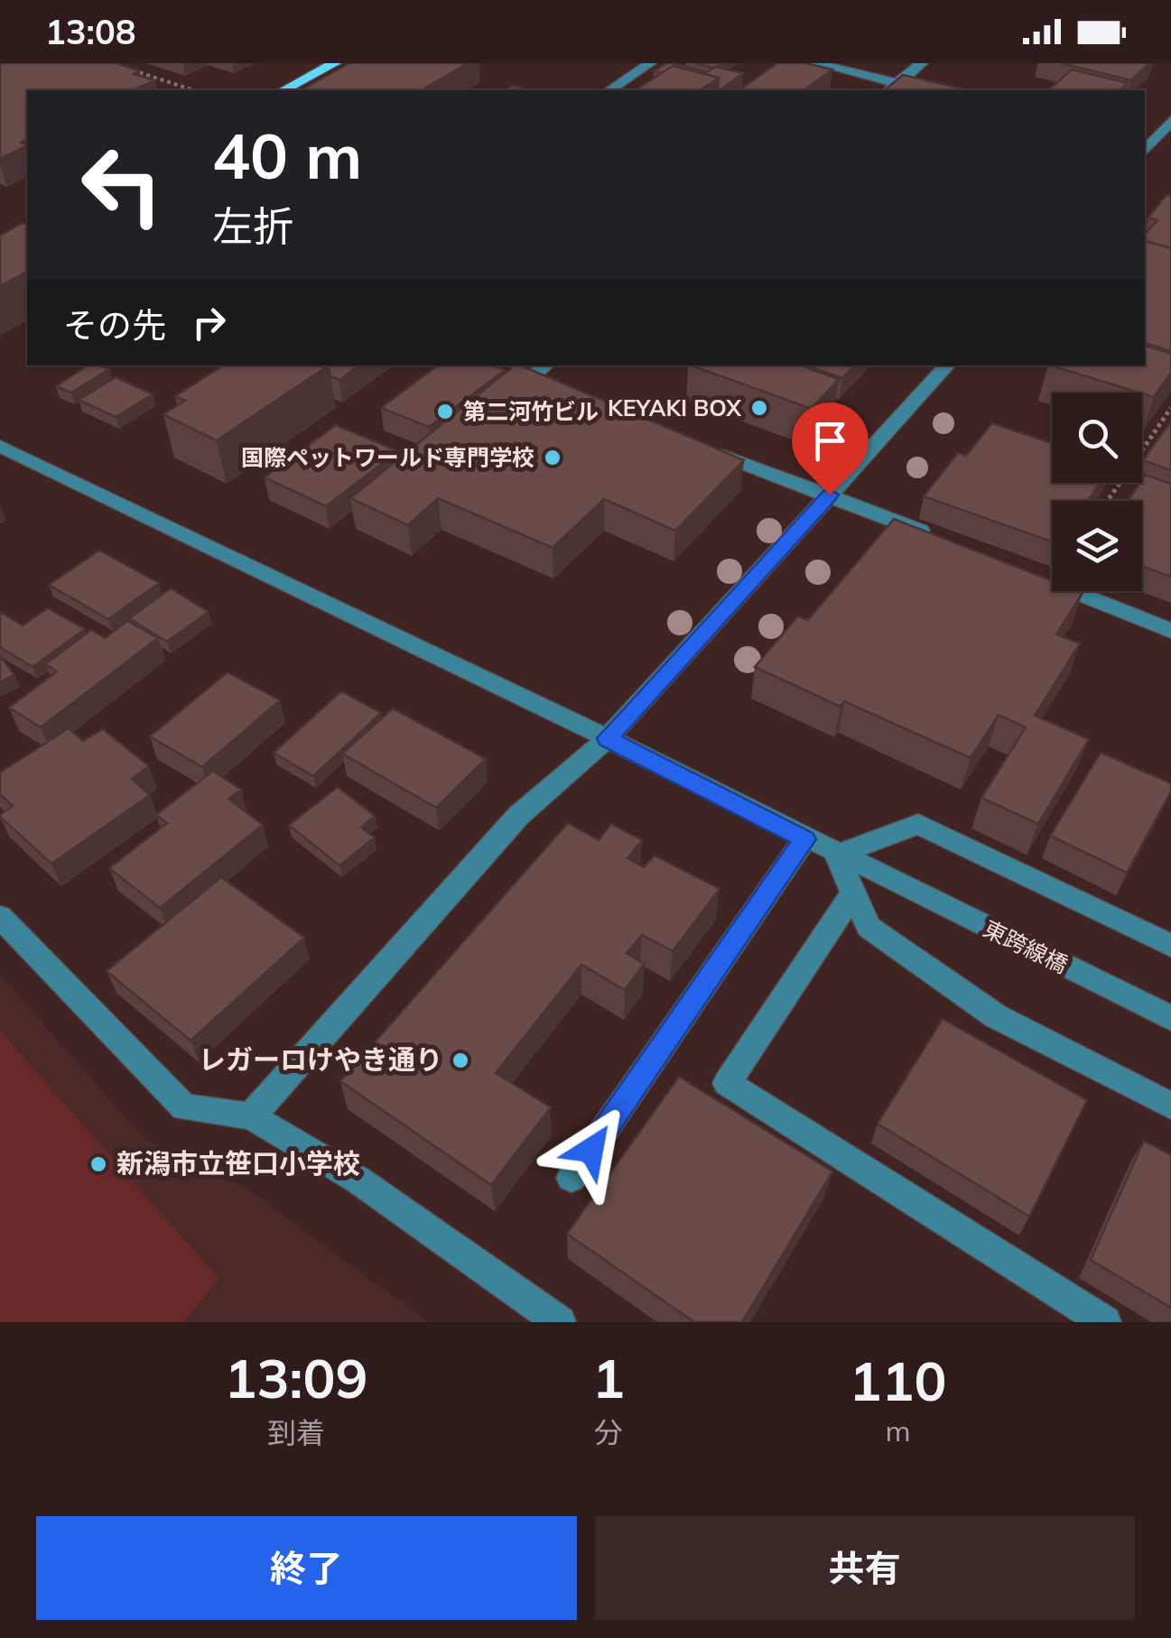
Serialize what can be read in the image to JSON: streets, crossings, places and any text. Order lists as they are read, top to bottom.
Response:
{
  "streets": {
    "street": ["東跨線橋"]
  },
  "places": [
    "KEYAKI BOX",
    "第二河竹ビル",
    "国際ペットワールド専門学校",
    "レガーロけやき通り",
    "新潟市立笹口小学校"
  ],
  "page": {
    "status": "13:08",
    "turn": ["40 m", "左折"],
    "then": "その先",
    "eta": [
      "13:09",
      "到着",
      "1",
      "分",
      "110",
      "m"
    ],
    "buttons": ["終了", "共有"]
  }
}
